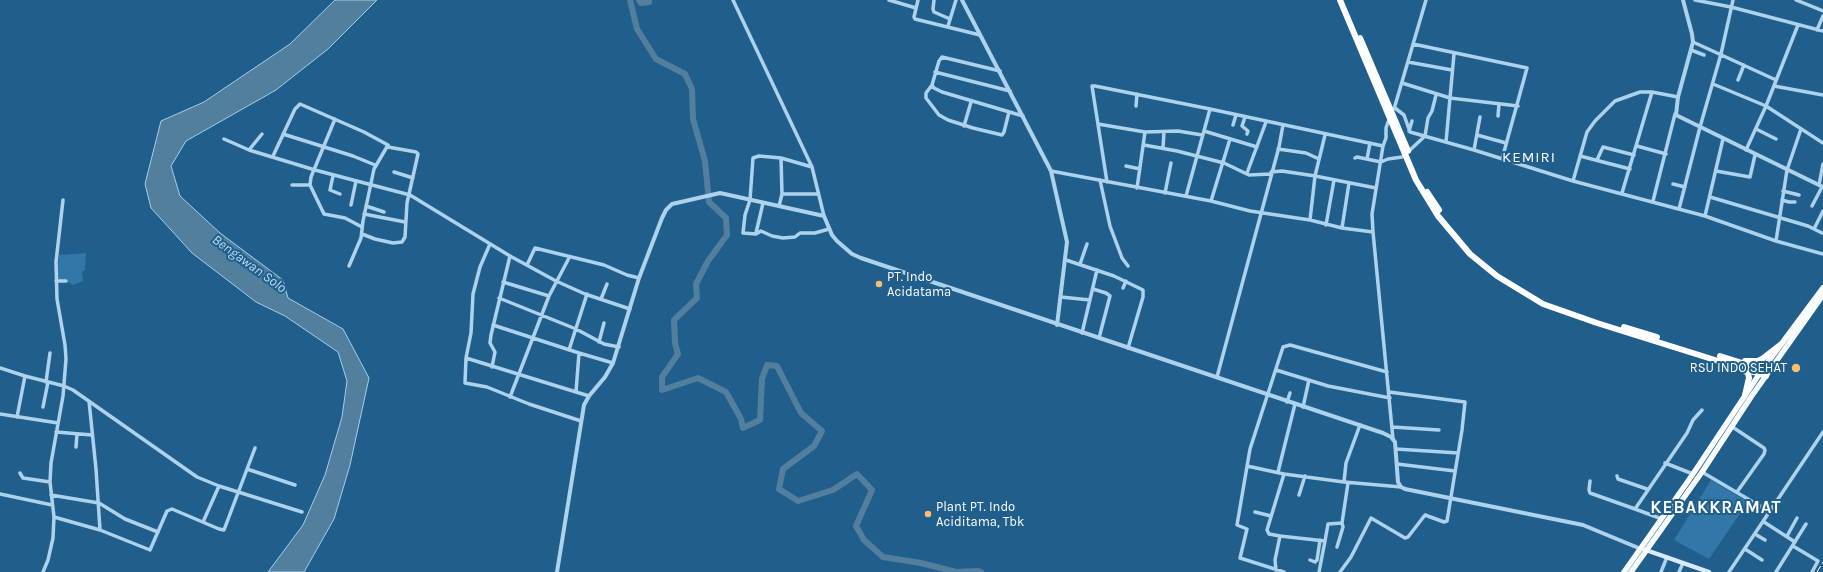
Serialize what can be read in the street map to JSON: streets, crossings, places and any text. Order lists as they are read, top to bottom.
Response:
{
  "districts": ["KEMIRI", "KEBAKKRAMAT"],
  "water": ["Bengawan Solo"],
  "places": ["PT. Indo Acidatama", "RSU INDO SEHAT", "Plant PT. Indo Aciditama, Tbk"]
}
